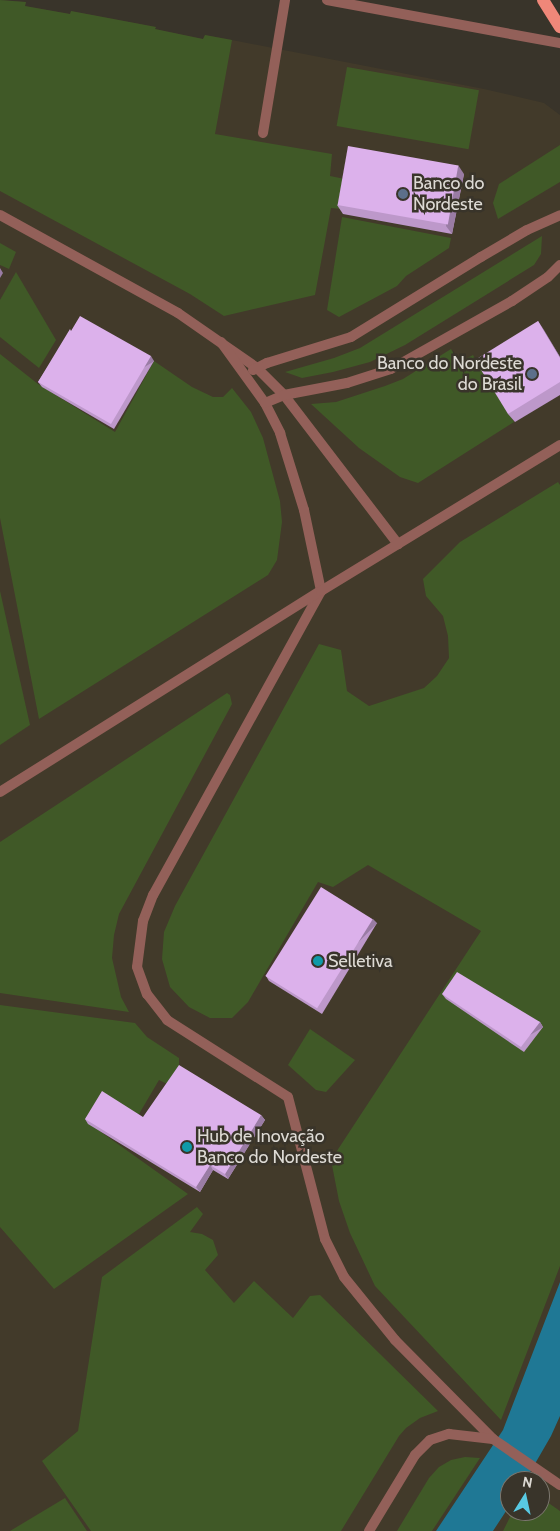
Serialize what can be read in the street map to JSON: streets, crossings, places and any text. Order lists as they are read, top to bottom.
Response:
{
  "places": [
    "Banco do Nordeste",
    "Banco do Nordeste do Brasil",
    "Selletiva",
    "Hub de Inovação Banco do Nordeste"
  ],
  "north": "top"
}
